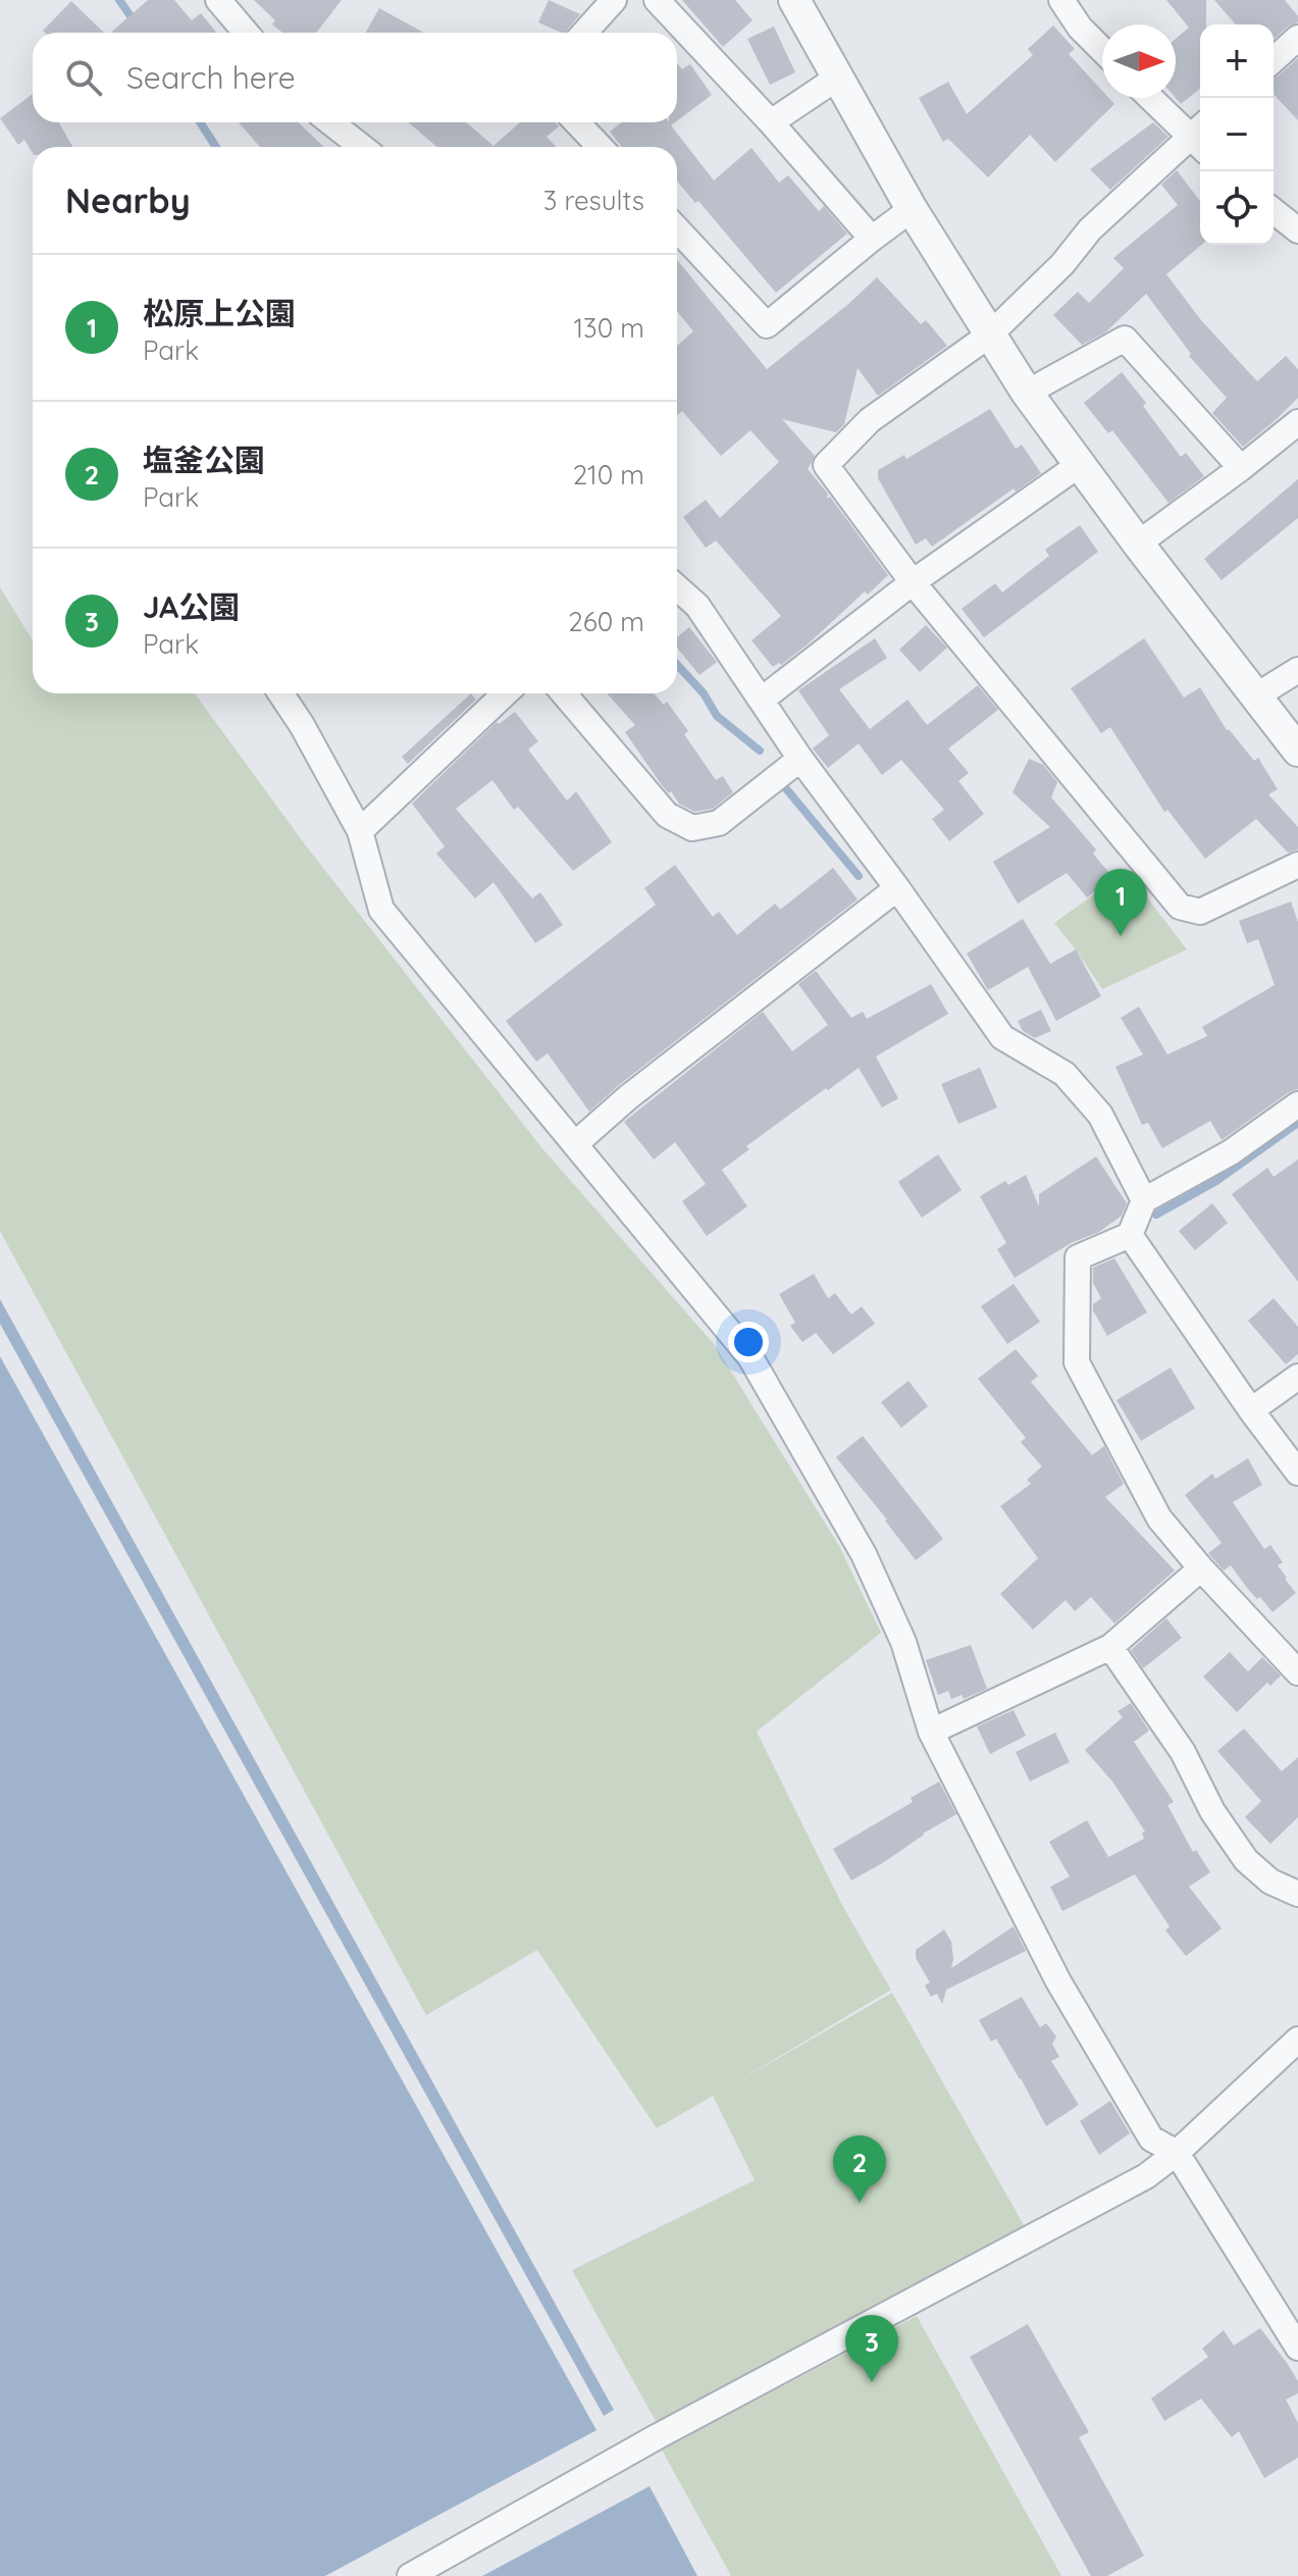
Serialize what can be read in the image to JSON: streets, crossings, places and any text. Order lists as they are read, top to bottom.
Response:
{
  "north": "right",
  "page": {
    "map_buttons": ["+", "−"],
    "search": "Search here",
    "heading": ["Nearby", "3 results"],
    "list": [
      {
        "mark": "1",
        "name": "松原上公園",
        "note": "Park",
        "value": "130 m"
      },
      {
        "mark": "2",
        "name": "塩釜公園",
        "note": "Park",
        "value": "210 m"
      },
      {
        "mark": "3",
        "name": "JA公園",
        "note": "Park",
        "value": "260 m"
      }
    ],
    "pins": ["1", "2", "3"]
  }
}
